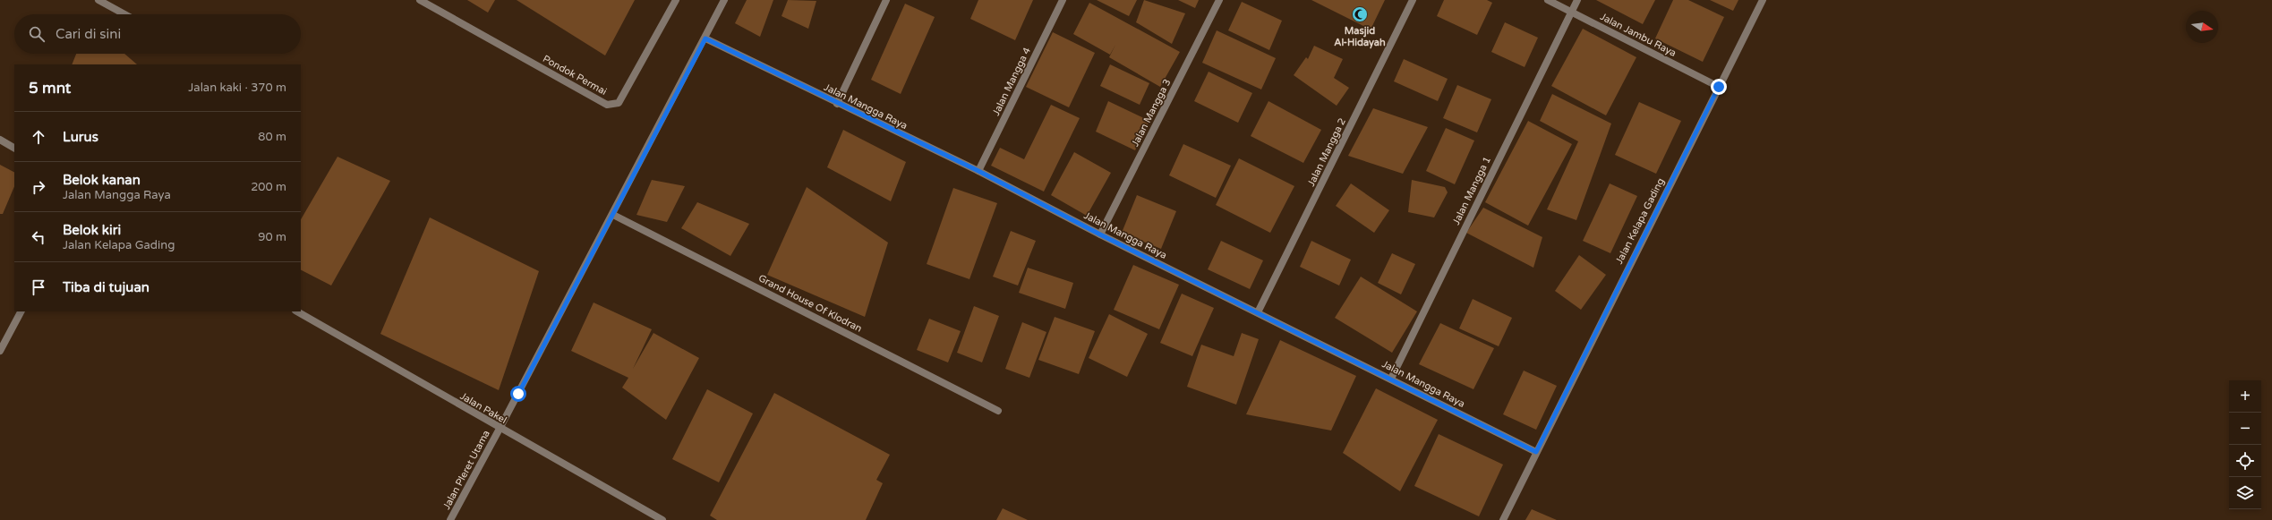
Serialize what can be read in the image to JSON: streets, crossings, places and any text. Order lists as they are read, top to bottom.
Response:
{
  "streets": {
    "street": [
      "Jalan Jambu Raya",
      "Pondok Permai",
      "Jalan Mangga 4",
      "Jalan Mangga Raya",
      "Jalan Mangga 3",
      "Jalan Mangga 2",
      "Jalan Mangga 1",
      "Jalan Kelapa Gading",
      "Grand House Of Klodran",
      "Jalan Pakel",
      "Jalan Pleret Utama"
    ]
  },
  "crossings": [
    ["Jalan Jambu Raya", "Jalan Mangga 1"],
    ["Jalan Jambu Raya", "Jalan Kelapa Gading"],
    ["Jalan Mangga 4", "Jalan Mangga Raya"],
    ["Jalan Mangga Raya", "Jalan Mangga 3"],
    ["Jalan Mangga Raya", "Jalan Mangga 2"],
    ["Jalan Mangga Raya", "Jalan Mangga 1"],
    ["Jalan Mangga Raya", "Jalan Kelapa Gading"],
    ["Jalan Mangga Raya", "Jalan Pleret Utama"],
    ["Grand House Of Klodran", "Jalan Pleret Utama"],
    ["Jalan Pakel", "Jalan Pleret Utama"]
  ],
  "places": {
    "mosque": ["Masjid Al-Hidayah"]
  },
  "north": "right",
  "page": {
    "search": "Cari di sini",
    "heading": ["5 mnt", "Jalan kaki · 370 m"],
    "list": [
      ["Lurus", "80 m"],
      ["Belok kanan", "Jalan Mangga Raya", "200 m"],
      ["Belok kiri", "Jalan Kelapa Gading", "90 m"],
      "Tiba di tujuan"
    ],
    "map_buttons": ["+", "−"]
  }
}
